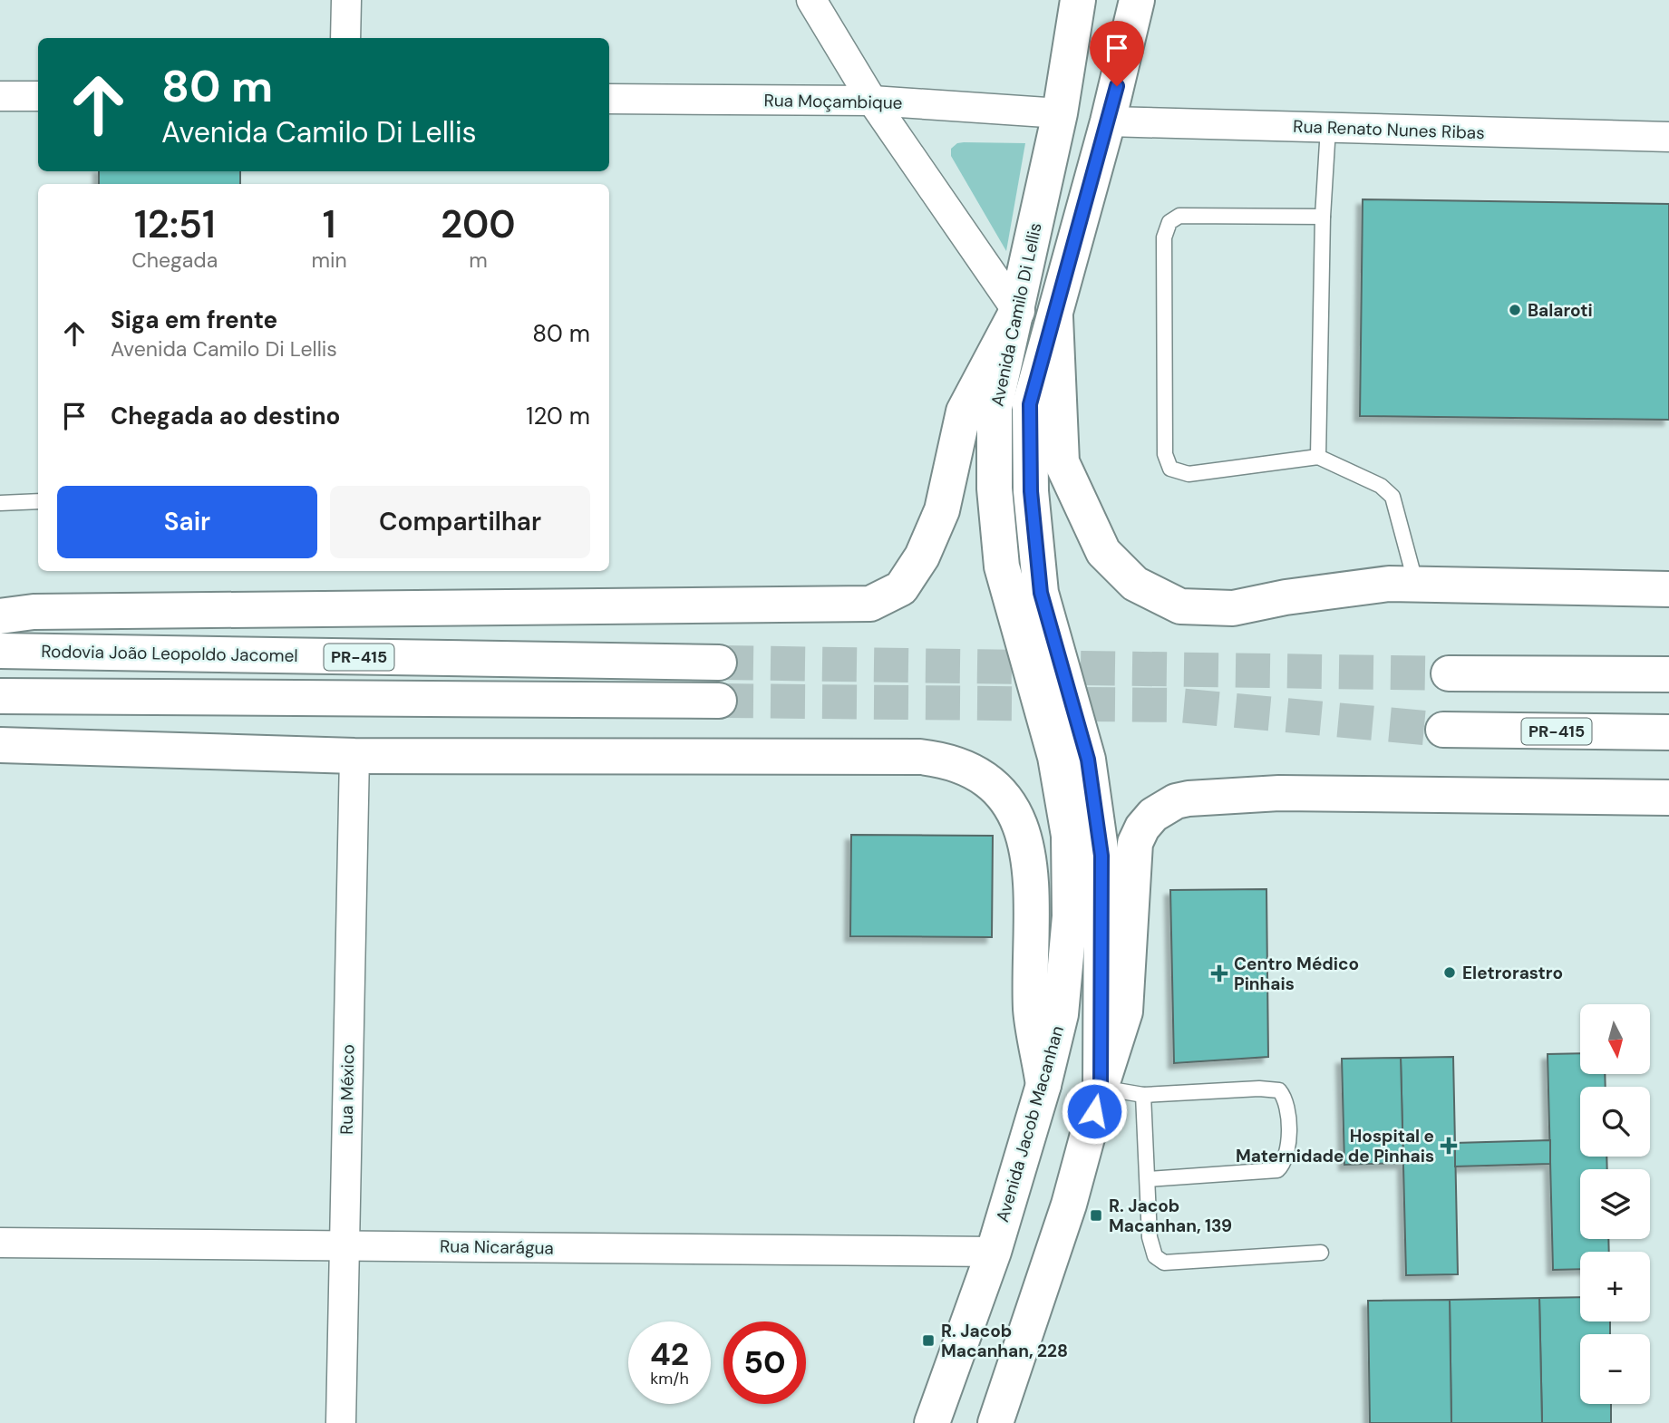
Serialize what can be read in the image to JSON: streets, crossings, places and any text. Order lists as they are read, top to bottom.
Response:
{
  "streets": {
    "main road": [
      "Avenida Camilo Di Lellis",
      "Rodovia João Leopoldo Jacomel",
      "PR-415",
      "Avenida Jacob Macanhan"
    ],
    "street": [
      "Rua Moçambique",
      "Rua Renato Nunes Ribas",
      "Rua México",
      "Rua Nicarágua"
    ]
  },
  "crossings": [
    ["Rua Moçambique", "Avenida Camilo Di Lellis"],
    ["Rua Renato Nunes Ribas", "Avenida Camilo Di Lellis"],
    ["Avenida Camilo Di Lellis", "Avenida Jacob Macanhan"],
    ["Rua México", "Rua Nicarágua"],
    ["Avenida Jacob Macanhan", "Rua Nicarágua"]
  ],
  "places": {
    "other": ["Balaroti", "Eletrorastro"],
    "health": ["Centro Médico Pinhais", "Hospital e Maternidade de Pinhais"],
    "transit": ["R. Jacob Macanhan, 139", "R. Jacob Macanhan, 228"]
  },
  "north": "bottom",
  "page": {
    "turn": ["80 m", "Avenida Camilo Di Lellis"],
    "eta": [
      "12:51",
      "Chegada",
      "1",
      "min",
      "200",
      "m"
    ],
    "list": [
      {
        "name": "Siga em frente",
        "note": "Avenida Camilo Di Lellis",
        "value": "80 m"
      },
      {
        "name": "Chegada ao destino",
        "value": "120 m"
      }
    ],
    "buttons": ["Sair", "Compartilhar"],
    "map_buttons": ["+", "−"],
    "speed": "42 km/h",
    "limit": "50"
  }
}
